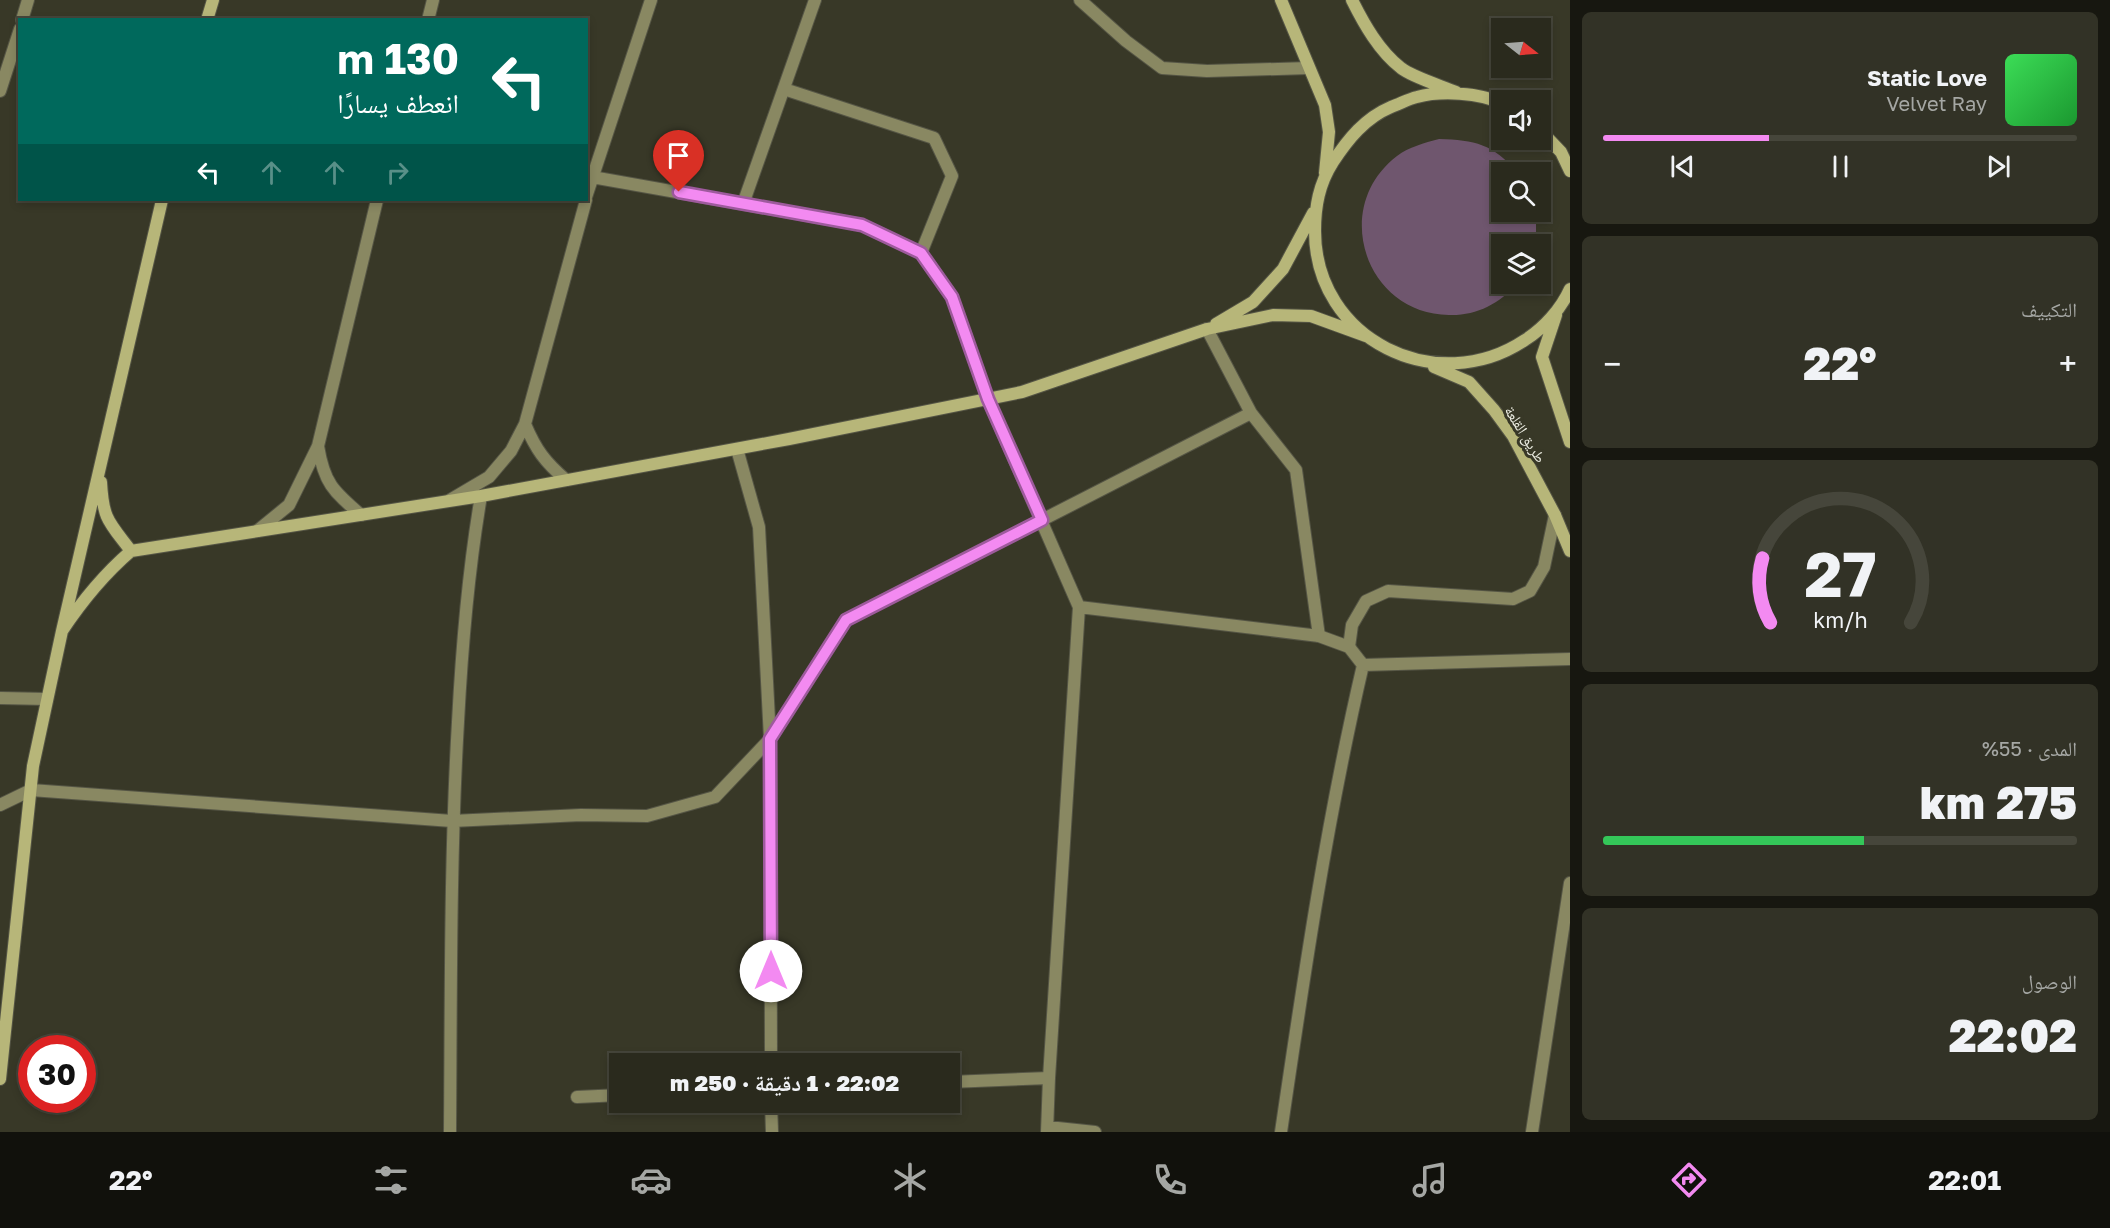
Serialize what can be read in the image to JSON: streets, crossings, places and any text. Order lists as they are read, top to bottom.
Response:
{
  "streets": {
    "street": ["طريق القلعة"]
  },
  "north": "right",
  "page": {
    "turn": ["130 m", "انعطف يسارًا"],
    "song": ["Static Love", "Velvet Ray"],
    "tile": [
      "التكييف",
      ["المدى · 55%", "275 km"],
      ["الوصول", "22:02"]
    ],
    "heat": ["−", "22°", "+"],
    "limit": "30",
    "trip": "22:02 · 1 دقيقة · 250 m",
    "tabs": ["22:01", "22°"],
    "gauge": ["27", "km/h"]
  }
}
